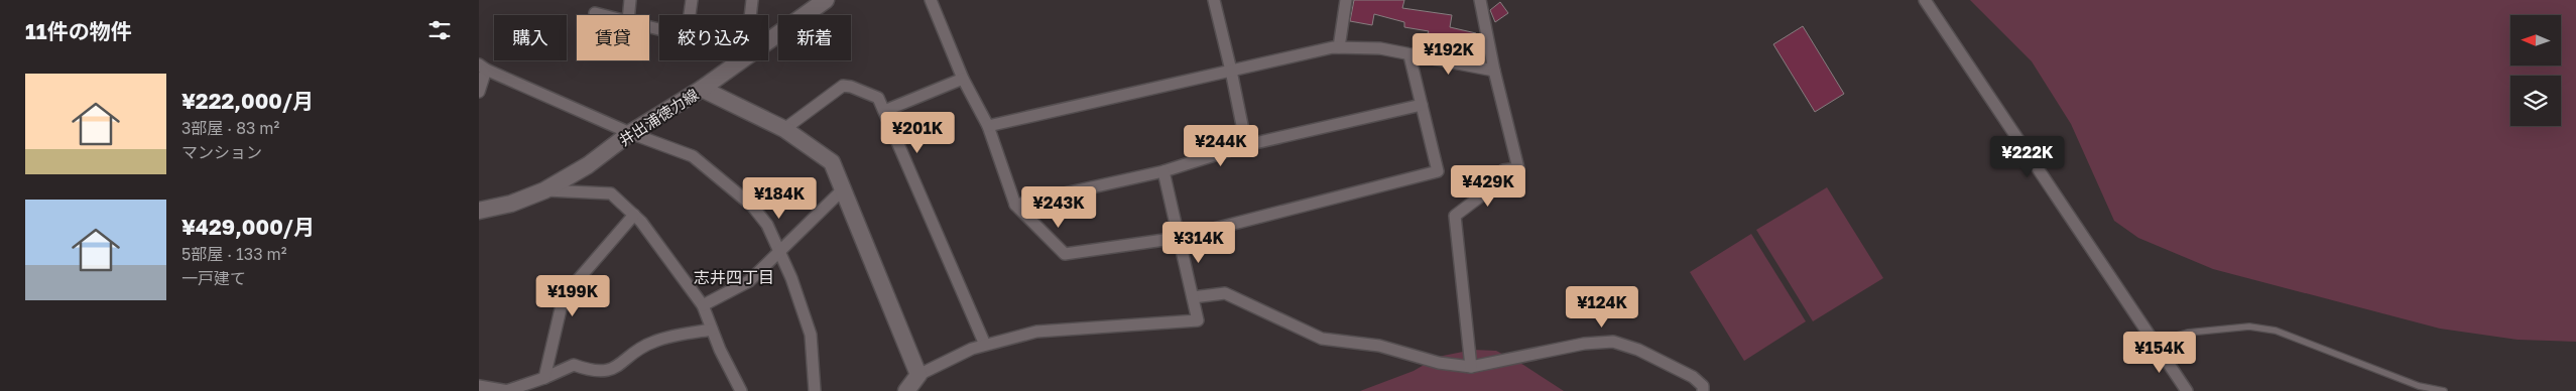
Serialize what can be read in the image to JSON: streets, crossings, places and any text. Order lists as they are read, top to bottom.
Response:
{
  "streets": {
    "main road": ["井出浦徳力線"]
  },
  "districts": ["志井四丁目"],
  "north": "left",
  "page": {
    "heading": "11件の物件",
    "chip": [
      "購入",
      "賃貸",
      "絞り込み",
      "新着"
    ],
    "price": [
      "¥192K",
      "¥201K",
      "¥244K",
      "¥222K",
      "¥429K",
      "¥184K",
      "¥243K",
      "¥314K",
      "¥199K",
      "¥124K",
      "¥154K"
    ],
    "list": [
      {
        "name": "¥222,000/月",
        "note": "3部屋 · 83 m² · マンション"
      },
      {
        "name": "¥429,000/月",
        "note": "5部屋 · 133 m² · 一戸建て"
      }
    ]
  }
}
